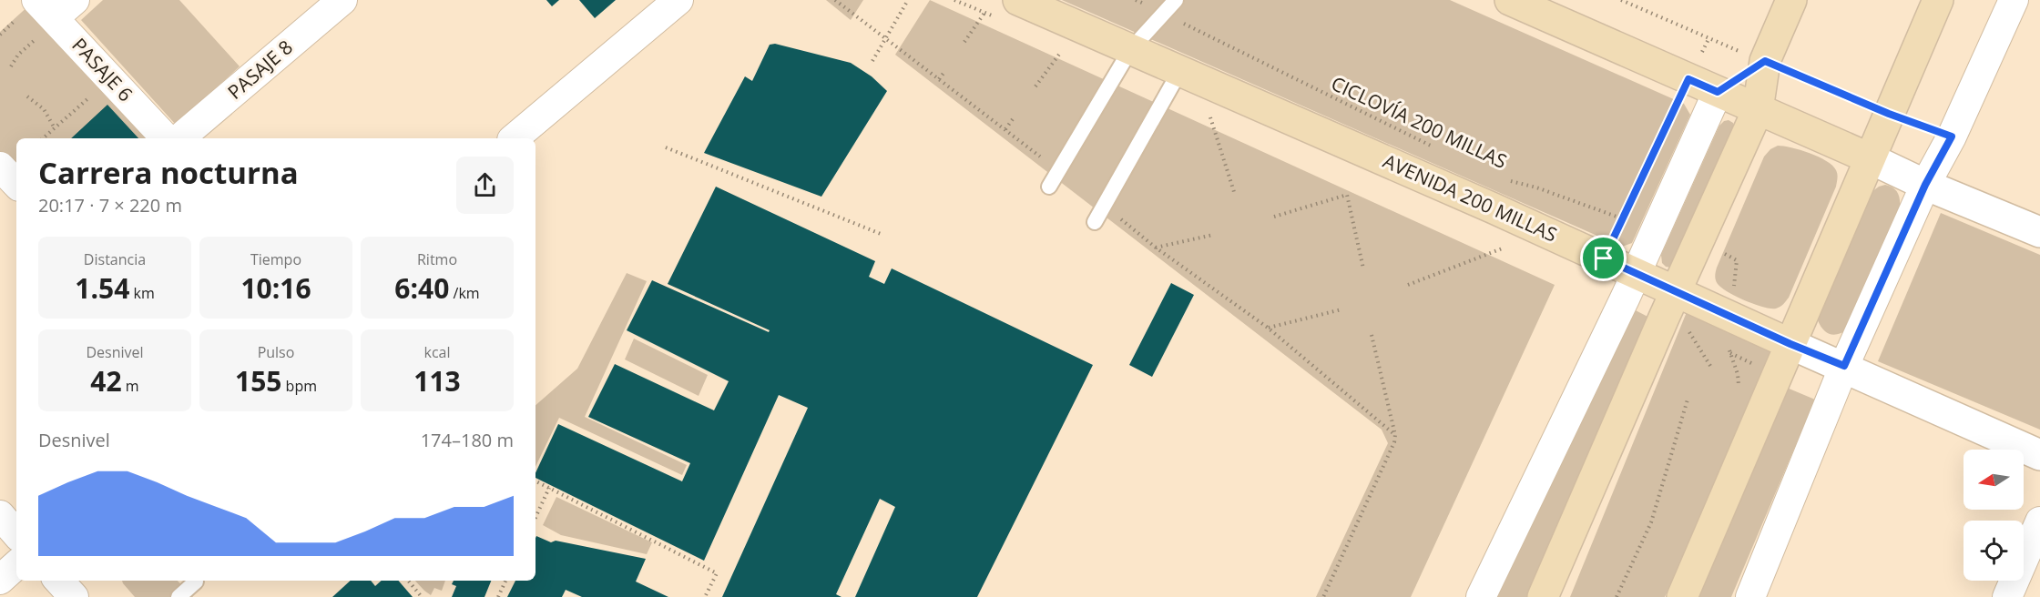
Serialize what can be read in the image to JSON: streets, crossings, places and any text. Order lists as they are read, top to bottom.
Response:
{
  "streets": {
    "main road": ["AVENIDA 200 MILLAS"],
    "street": ["PASAJE 6", "PASAJE 8"],
    "path": ["CICLOVÍA 200 MILLAS"]
  },
  "north": "left",
  "page": {
    "heading": ["Carrera nocturna", "20:17 · 7 × 220 m"],
    "stats": [
      ["Distancia", "1.54 km"],
      ["Tiempo", "10:16"],
      ["Ritmo", "6:40 /km"],
      ["Desnivel", "42 m"],
      ["Pulso", "155 bpm"],
      ["kcal", "113"]
    ],
    "chart": ["Desnivel", "174–180 m"]
  }
}
